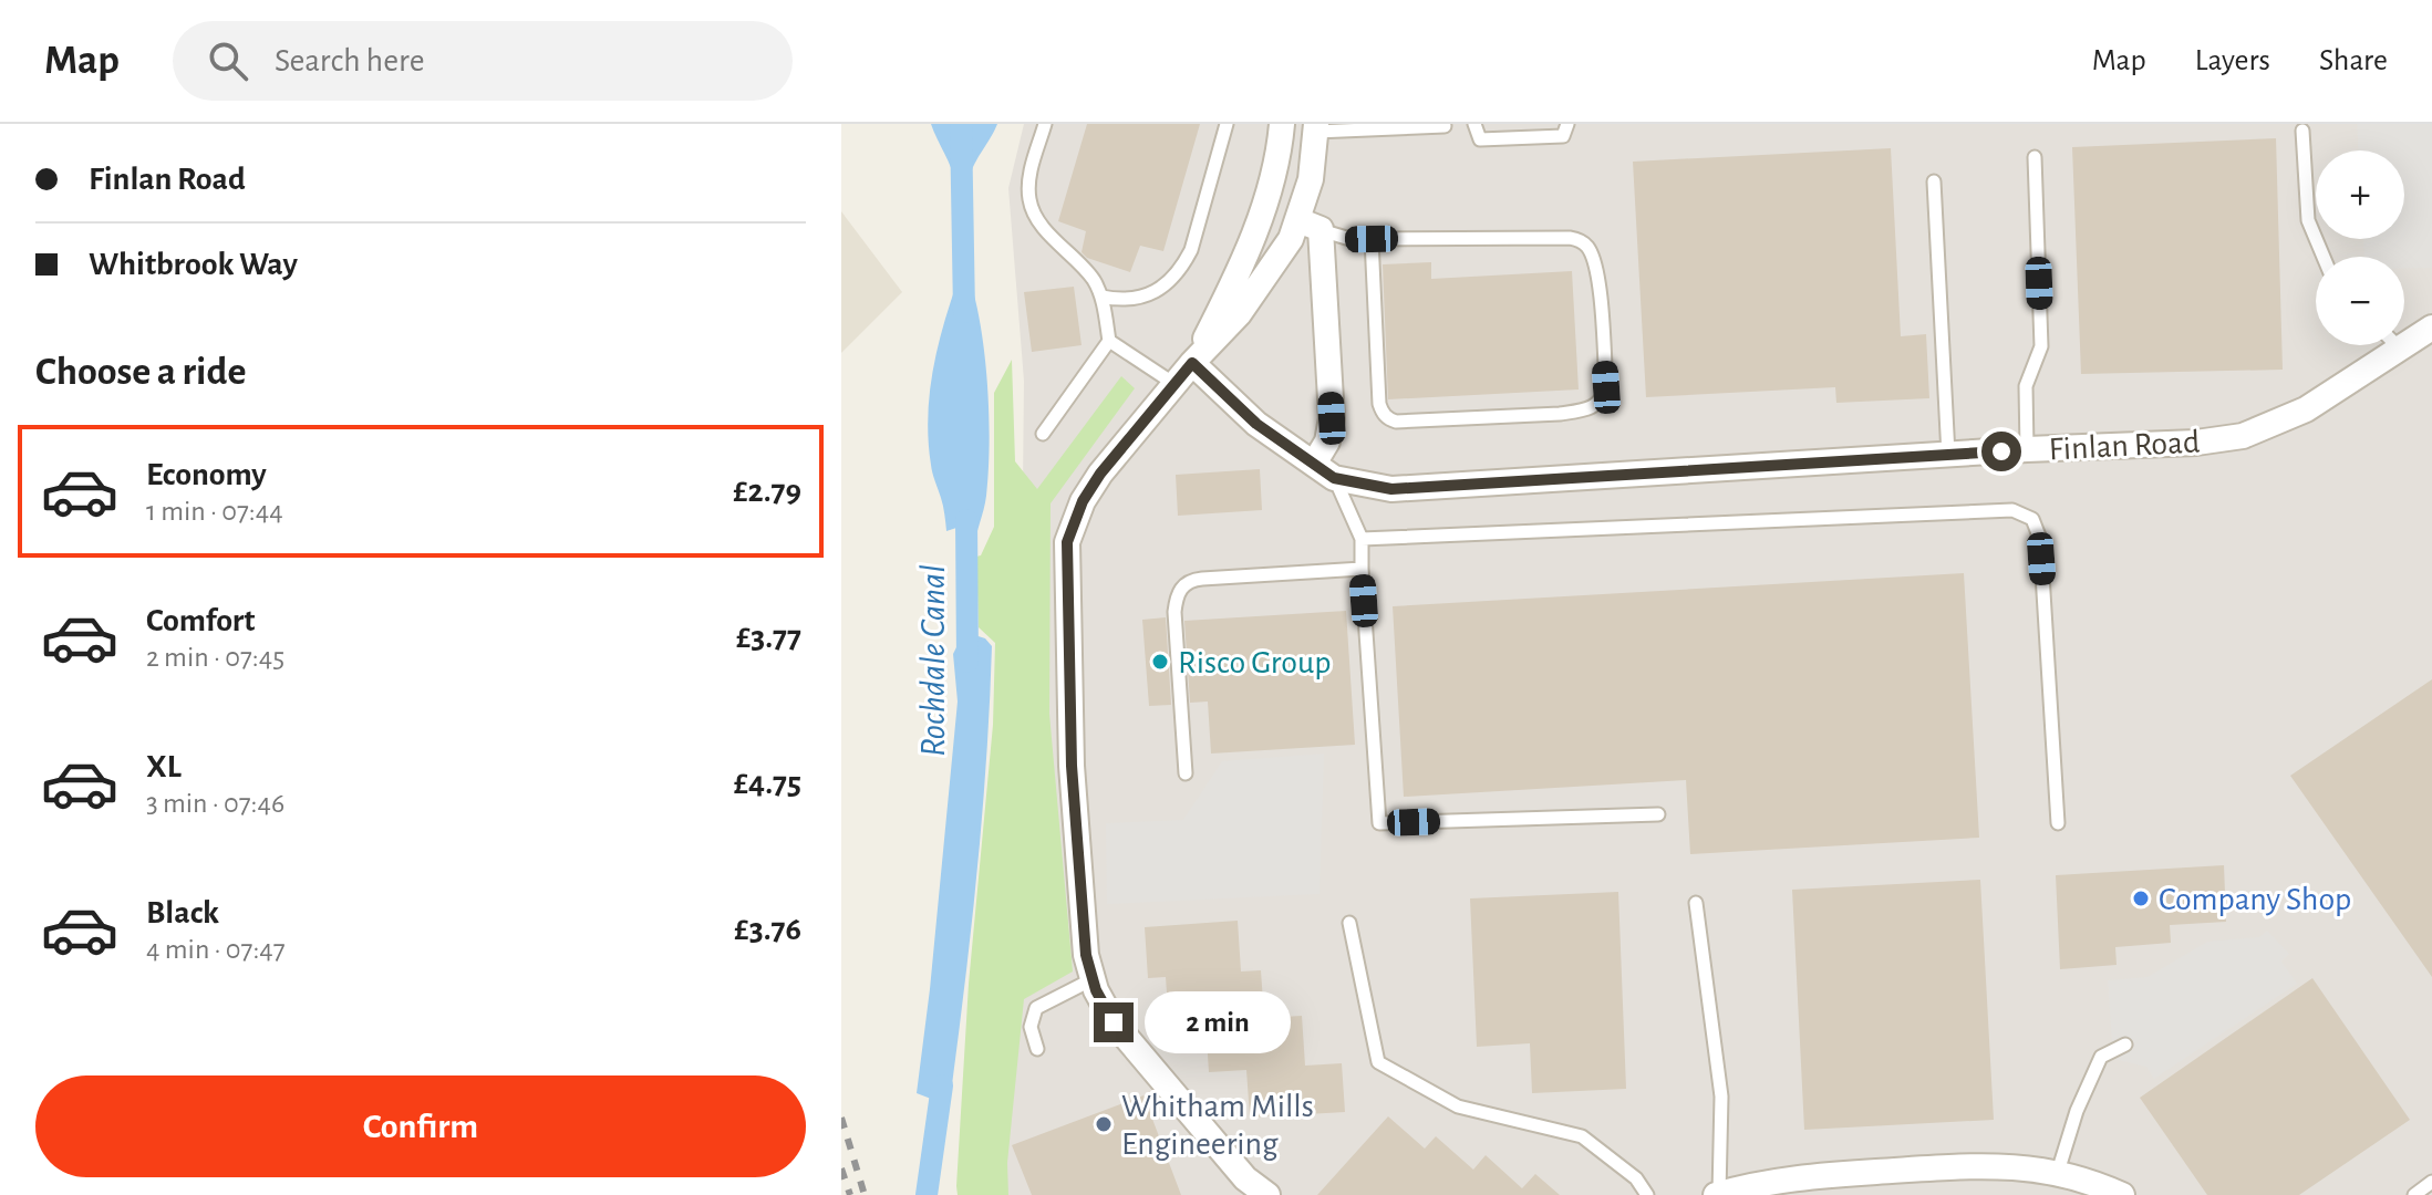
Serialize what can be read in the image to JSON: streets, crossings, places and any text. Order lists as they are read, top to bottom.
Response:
{
  "streets": {
    "street": ["Finlan Road"]
  },
  "water": ["Rochdale Canal"],
  "places": ["Risco Group", "Company Shop", "Whitham Mills Engineering"],
  "page": {
    "header": "Map",
    "search": "Search here",
    "nav": ["Map", "Layers", "Share"],
    "banner": ["Finlan Road", "Whitbrook Way"],
    "map_buttons": ["+", "−"],
    "heading": "Choose a ride",
    "list": [
      {
        "name": "Economy",
        "note": "1 min · 07:44",
        "value": "£2.79"
      },
      {
        "name": "Comfort",
        "note": "2 min · 07:45",
        "value": "£3.77"
      },
      {
        "name": "XL",
        "note": "3 min · 07:46",
        "value": "£4.75"
      },
      {
        "name": "Black",
        "note": "4 min · 07:47",
        "value": "£3.76"
      }
    ],
    "bubble": "2 min",
    "buttons": "Confirm"
  }
}
